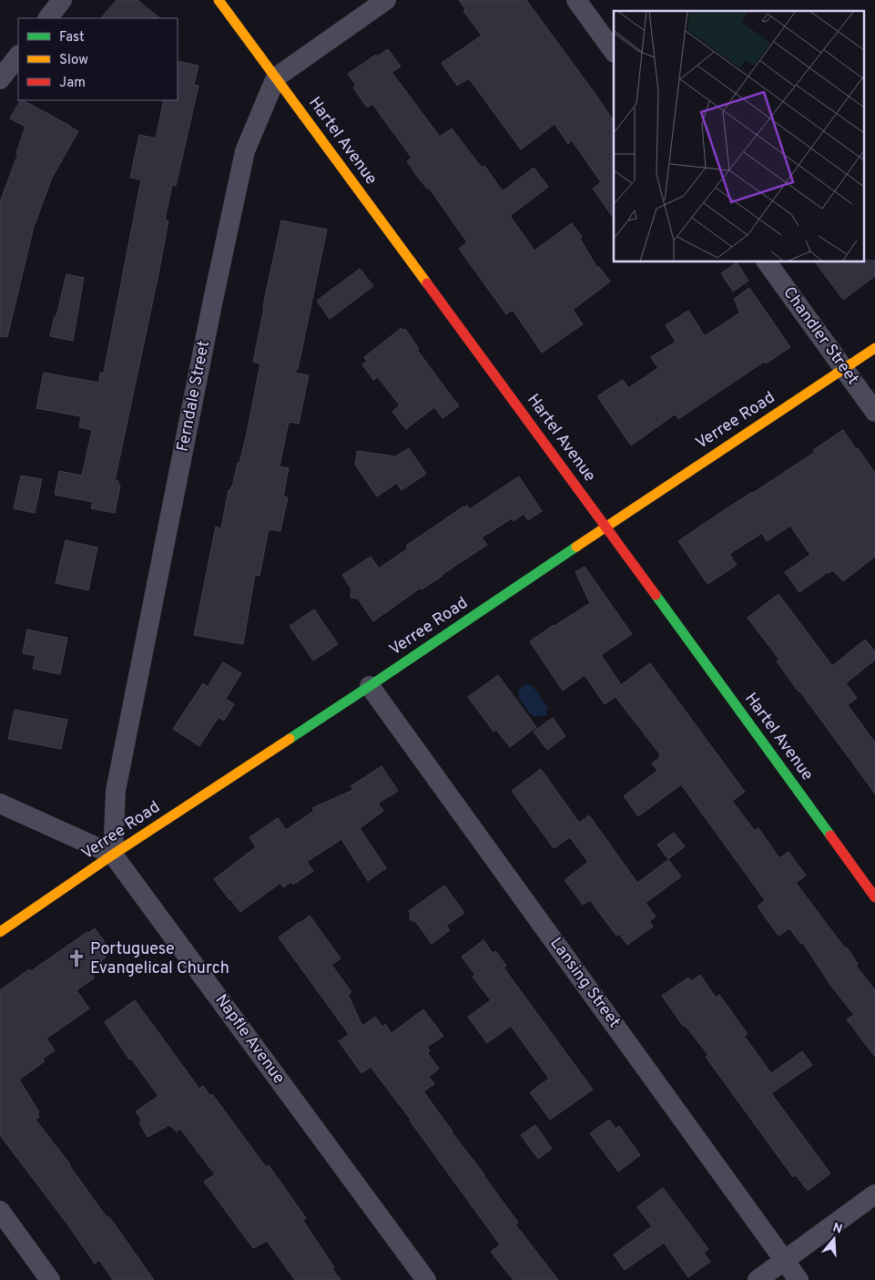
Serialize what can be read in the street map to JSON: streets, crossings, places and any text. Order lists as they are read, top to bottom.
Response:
{
  "streets": {
    "street": [
      "Hartel Avenue",
      "Chandler Street",
      "Ferndale Street",
      "Verree Road",
      "Lansing Street",
      "Napfle Avenue"
    ]
  },
  "crossings": [
    ["Hartel Avenue", "Ferndale Street"],
    ["Hartel Avenue", "Verree Road"],
    ["Chandler Street", "Verree Road"],
    ["Ferndale Street", "Verree Road"],
    ["Ferndale Street", "Napfle Avenue"],
    ["Verree Road", "Lansing Street"],
    ["Verree Road", "Napfle Avenue"]
  ],
  "places": {
    "church": ["Portuguese Evangelical Church"]
  },
  "legend": ["Fast", "Slow", "Jam"],
  "north": "top"
}
